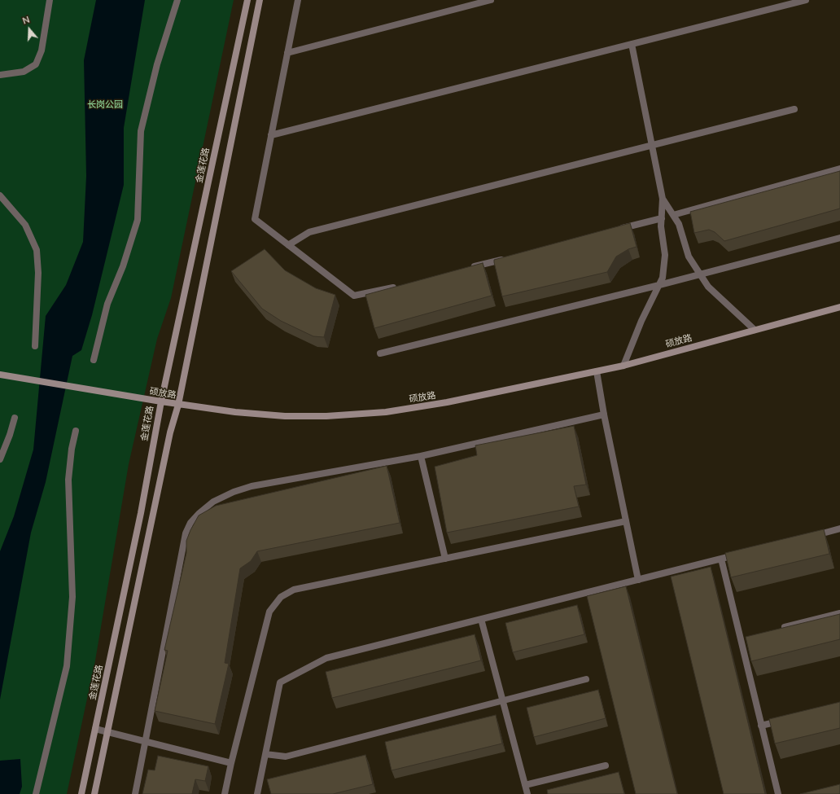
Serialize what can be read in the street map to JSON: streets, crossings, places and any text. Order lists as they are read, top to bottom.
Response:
{
  "streets": {
    "street": ["金莲花路", "硕放路"]
  },
  "crossings": [
    ["金莲花路", "硕放路"]
  ],
  "parks": ["长岗公园"],
  "north": "top"
}
